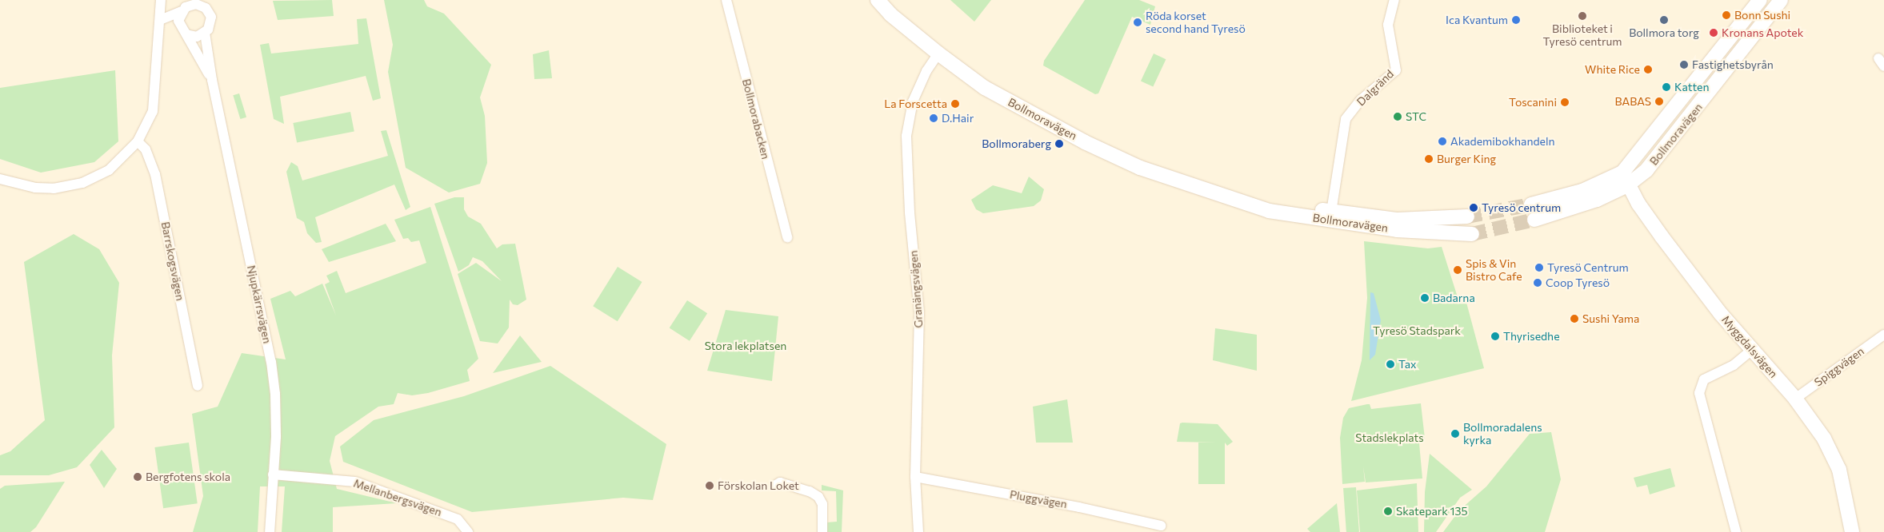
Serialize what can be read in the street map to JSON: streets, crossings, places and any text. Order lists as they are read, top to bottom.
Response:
{
  "streets": {
    "street": [
      "Dalgränd",
      "Bollmorabacken",
      "Bollmoravägen",
      "Barrskogsvägen",
      "Granängsvägen",
      "Njupkärrsvägen",
      "Myggdalsvägen",
      "Spiggvägen",
      "Mellanbergsvägen",
      "Pluggvägen"
    ]
  },
  "crossings": [
    ["Dalgränd", "Bollmoravägen"],
    ["Bollmoravägen", "Granängsvägen"],
    ["Bollmoravägen", "Myggdalsvägen"],
    ["Granängsvägen", "Pluggvägen"],
    ["Njupkärrsvägen", "Mellanbergsvägen"],
    ["Myggdalsvägen", "Spiggvägen"]
  ],
  "parks": ["Tyresö Stadspark", "Stora lekplatsen", "Stadslekplats"],
  "places": [
    "Bonn Sushi",
    "Biblioteket i Tyresö centrum",
    "Ica Kvantum",
    "Bollmora torg",
    "Röda korset second hand Tyresö",
    "Kronans Apotek",
    "Fastighetsbyrån",
    "White Rice",
    "Katten",
    "BABAS",
    "Toscanini",
    "La Forscetta",
    "STC",
    "D.Hair",
    "Akademibokhandeln",
    "Bollmoraberg",
    "Burger King",
    "Tyresö centrum",
    "Tyresö Centrum",
    "Spis & Vin Bistro Cafe",
    "Coop Tyresö",
    "Badarna",
    "Sushi Yama",
    "Thyrisedhe",
    "Tax",
    "Bollmoradalens kyrka",
    "Bergfotens skola",
    "Förskolan Loket",
    "Skatepark 135"
  ]
}
